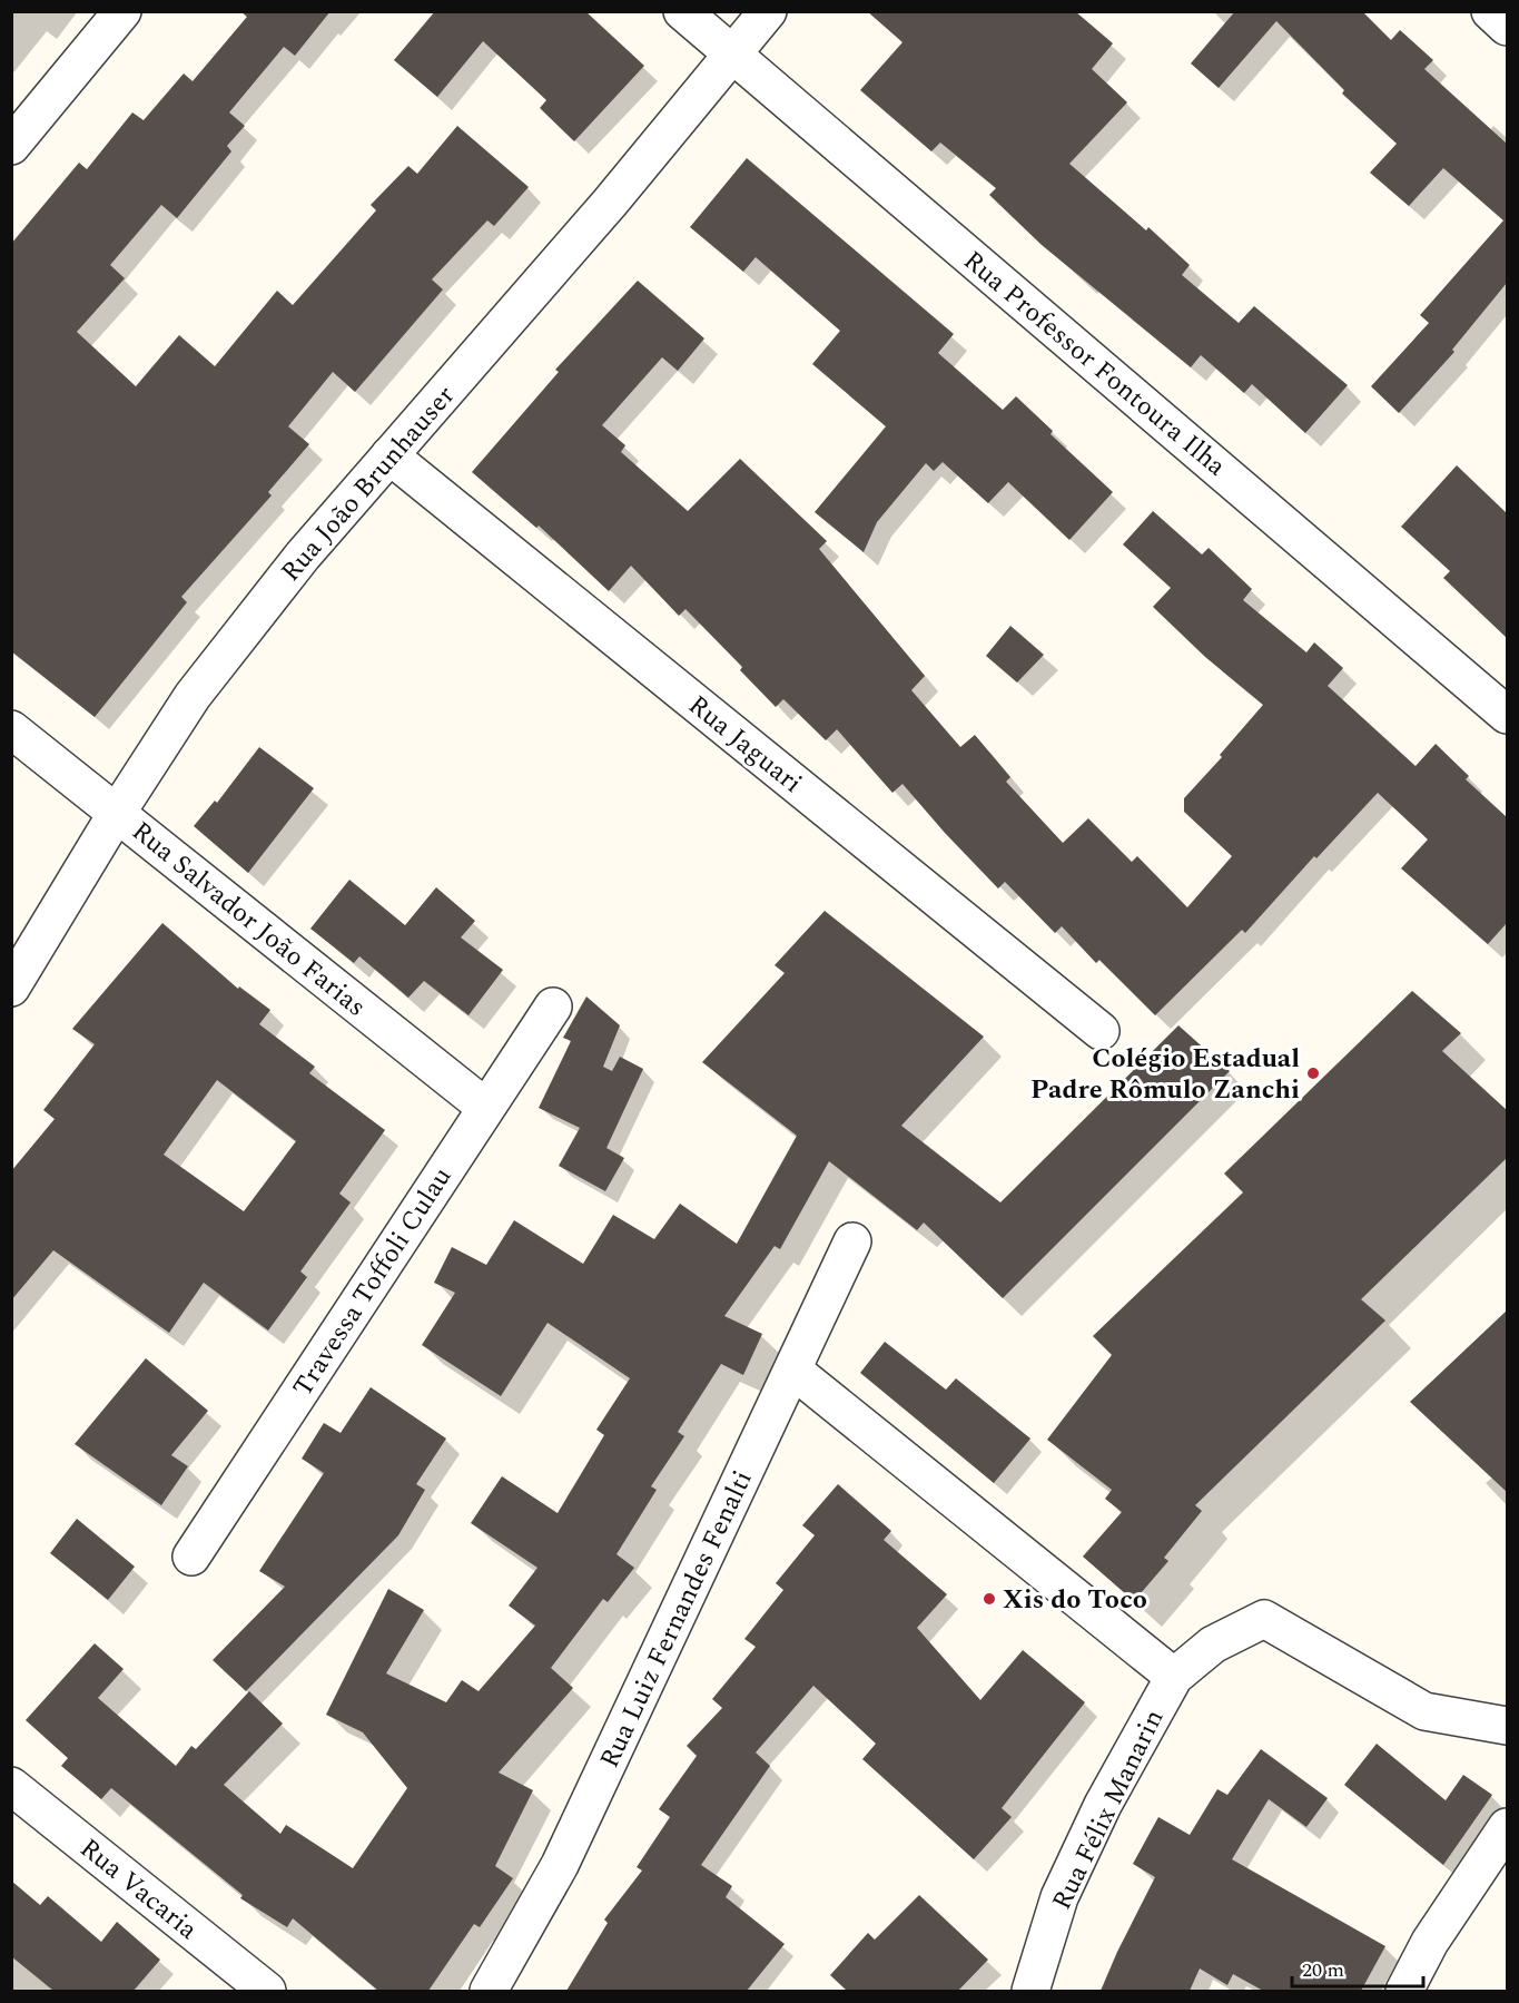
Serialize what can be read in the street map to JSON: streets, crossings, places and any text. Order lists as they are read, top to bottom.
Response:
{
  "streets": {
    "street": [
      "Rua Professor Fontoura Ilha",
      "Rua João Brunhauser",
      "Rua Jaguari",
      "Rua Salvador João Farias",
      "Travessa Toffoli Culau",
      "Rua Luiz Fernandes Fenalti",
      "Rua Félix Manarin",
      "Rua Vacaria"
    ]
  },
  "crossings": [
    ["Rua Professor Fontoura Ilha", "Rua João Brunhauser"],
    ["Rua João Brunhauser", "Rua Jaguari"],
    ["Rua João Brunhauser", "Rua Salvador João Farias"],
    ["Rua Salvador João Farias", "Travessa Toffoli Culau"]
  ],
  "places": ["Colégio Estadual Padre Rômulo Zanchi", "Xis do Toco"],
  "scale_bar": "20 m"
}
